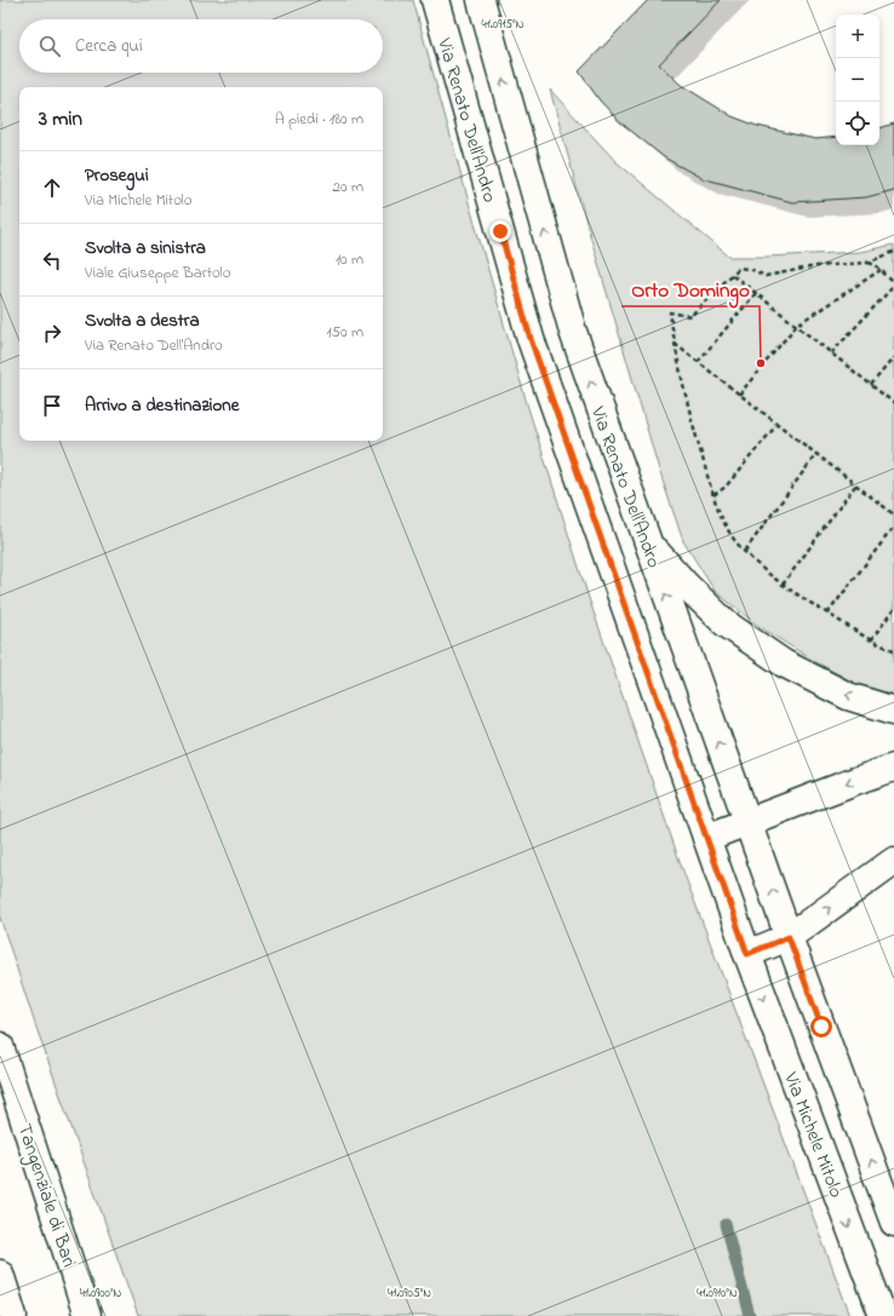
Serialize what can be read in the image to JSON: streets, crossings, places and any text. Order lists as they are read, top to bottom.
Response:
{
  "streets": {
    "main road": ["Via Renato Dell'Andro", "Via Michele Mitolo", "Tangenziale di Bari"]
  },
  "crossings": [
    ["Via Renato Dell'Andro", "Via Michele Mitolo"]
  ],
  "places": ["Orto Domingo"],
  "page": {
    "map_buttons": ["+", "−"],
    "search": "Cerca qui",
    "heading": ["3 min", "A piedi · 180 m"],
    "list": [
      ["Prosegui", "Via Michele Mitolo", "20 m"],
      ["Svolta a sinistra", "Viale Giuseppe Bartolo", "10 m"],
      ["Svolta a destra", "Via Renato Dell'Andro", "150 m"],
      "Arrivo a destinazione"
    ]
  },
  "coordinates": [
    "41.0915°N",
    "41.0900°N",
    "41.0905°N",
    "41.0910°N"
  ]
}
